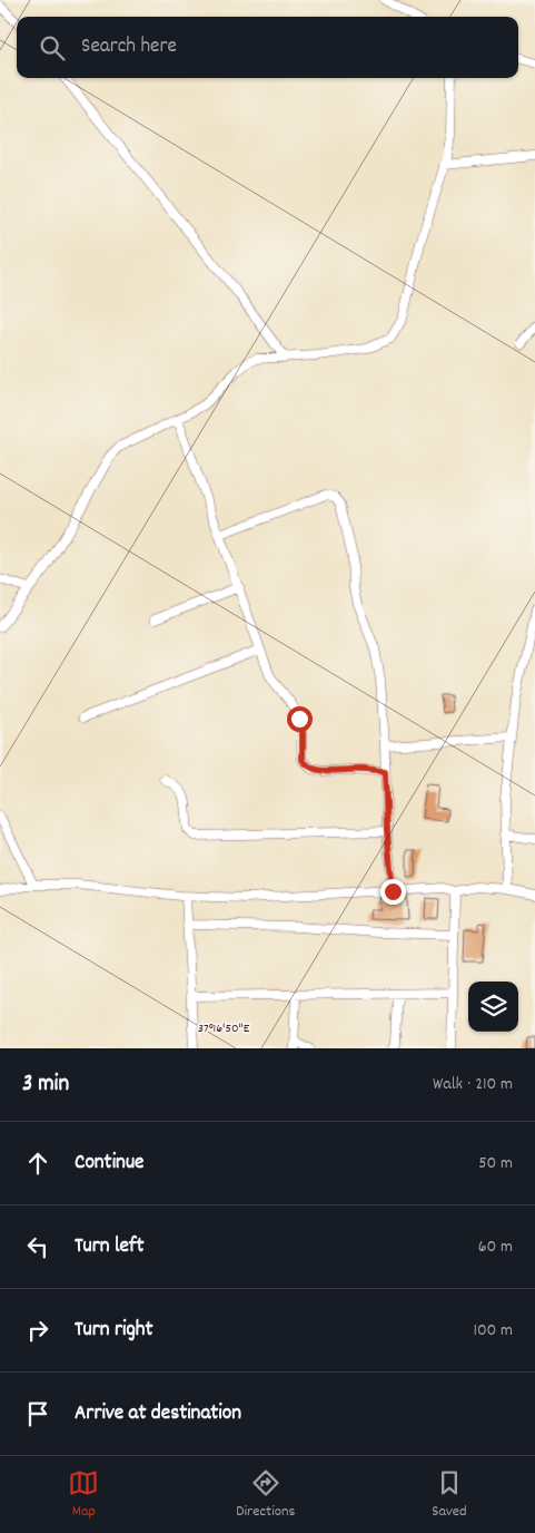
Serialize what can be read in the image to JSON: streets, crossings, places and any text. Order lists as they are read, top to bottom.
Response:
{
  "page": {
    "search": "Search here",
    "heading": ["3 min", "Walk · 210 m"],
    "list": [
      ["Continue", "50 m"],
      ["Turn left", "60 m"],
      ["Turn right", "100 m"],
      "Arrive at destination"
    ],
    "nav": ["Map", "Directions", "Saved"]
  },
  "coordinates": ["37°16'50\"E"]
}
